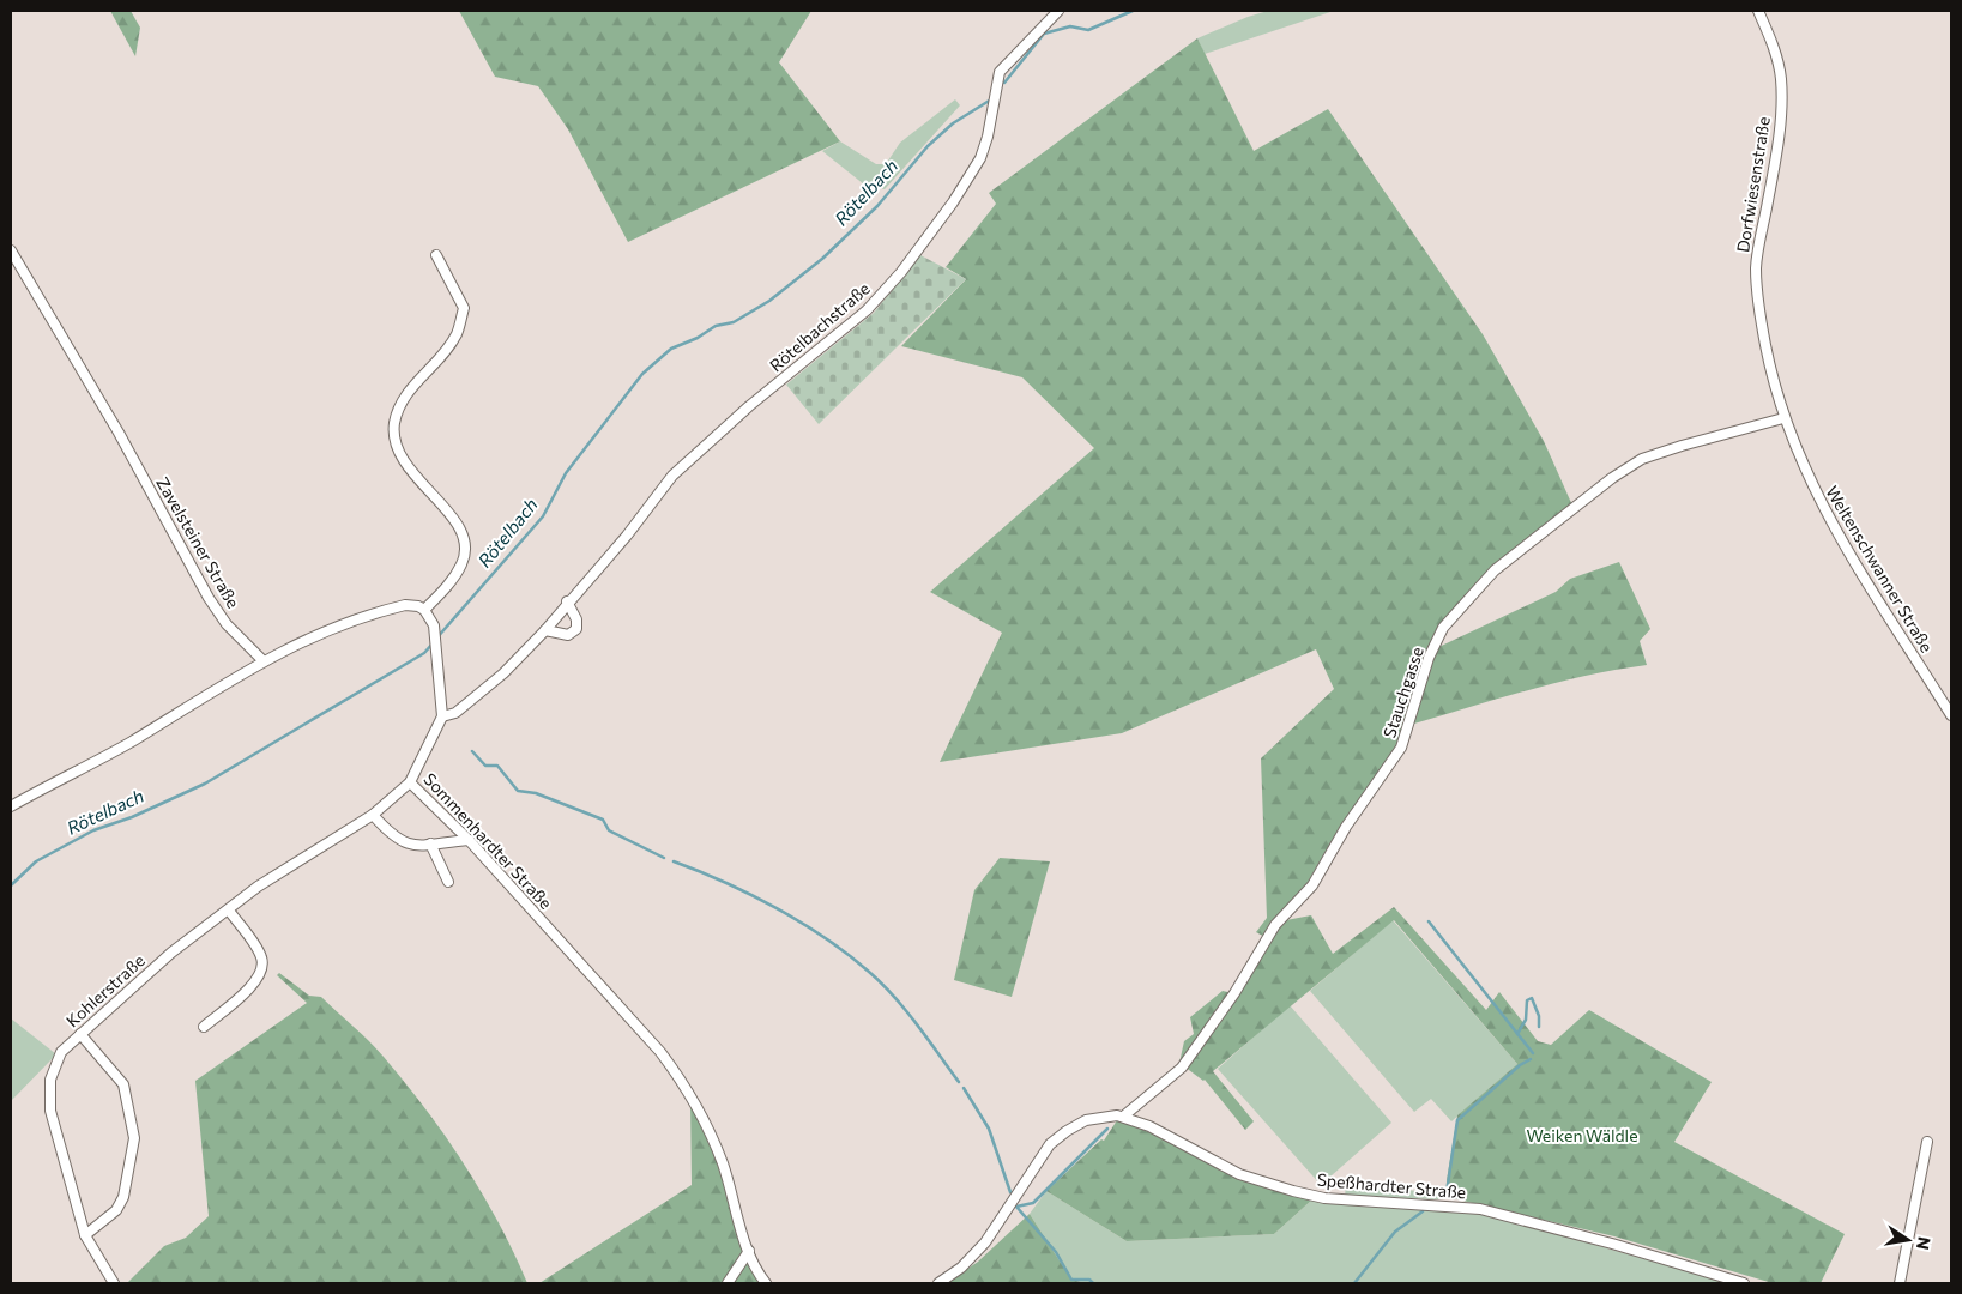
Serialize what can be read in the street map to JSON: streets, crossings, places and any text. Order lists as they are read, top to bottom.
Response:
{
  "streets": {
    "street": [
      "Dorfwiesenstraße",
      "Rötelbachstraße",
      "Zavelsteiner Straße",
      "Weltenschwanner Straße",
      "Stauchgasse",
      "Sommenhardter Straße",
      "Kohlerstraße",
      "Speßhardter Straße"
    ]
  },
  "crossings": [
    ["Dorfwiesenstraße", "Weltenschwanner Straße"],
    ["Rötelbachstraße", "Sommenhardter Straße"],
    ["Weltenschwanner Straße", "Stauchgasse"],
    ["Stauchgasse", "Speßhardter Straße"],
    ["Sommenhardter Straße", "Kohlerstraße"]
  ],
  "water": ["Rötelbach"],
  "parks": ["Weiken Wäldle"],
  "north": "right"
}
